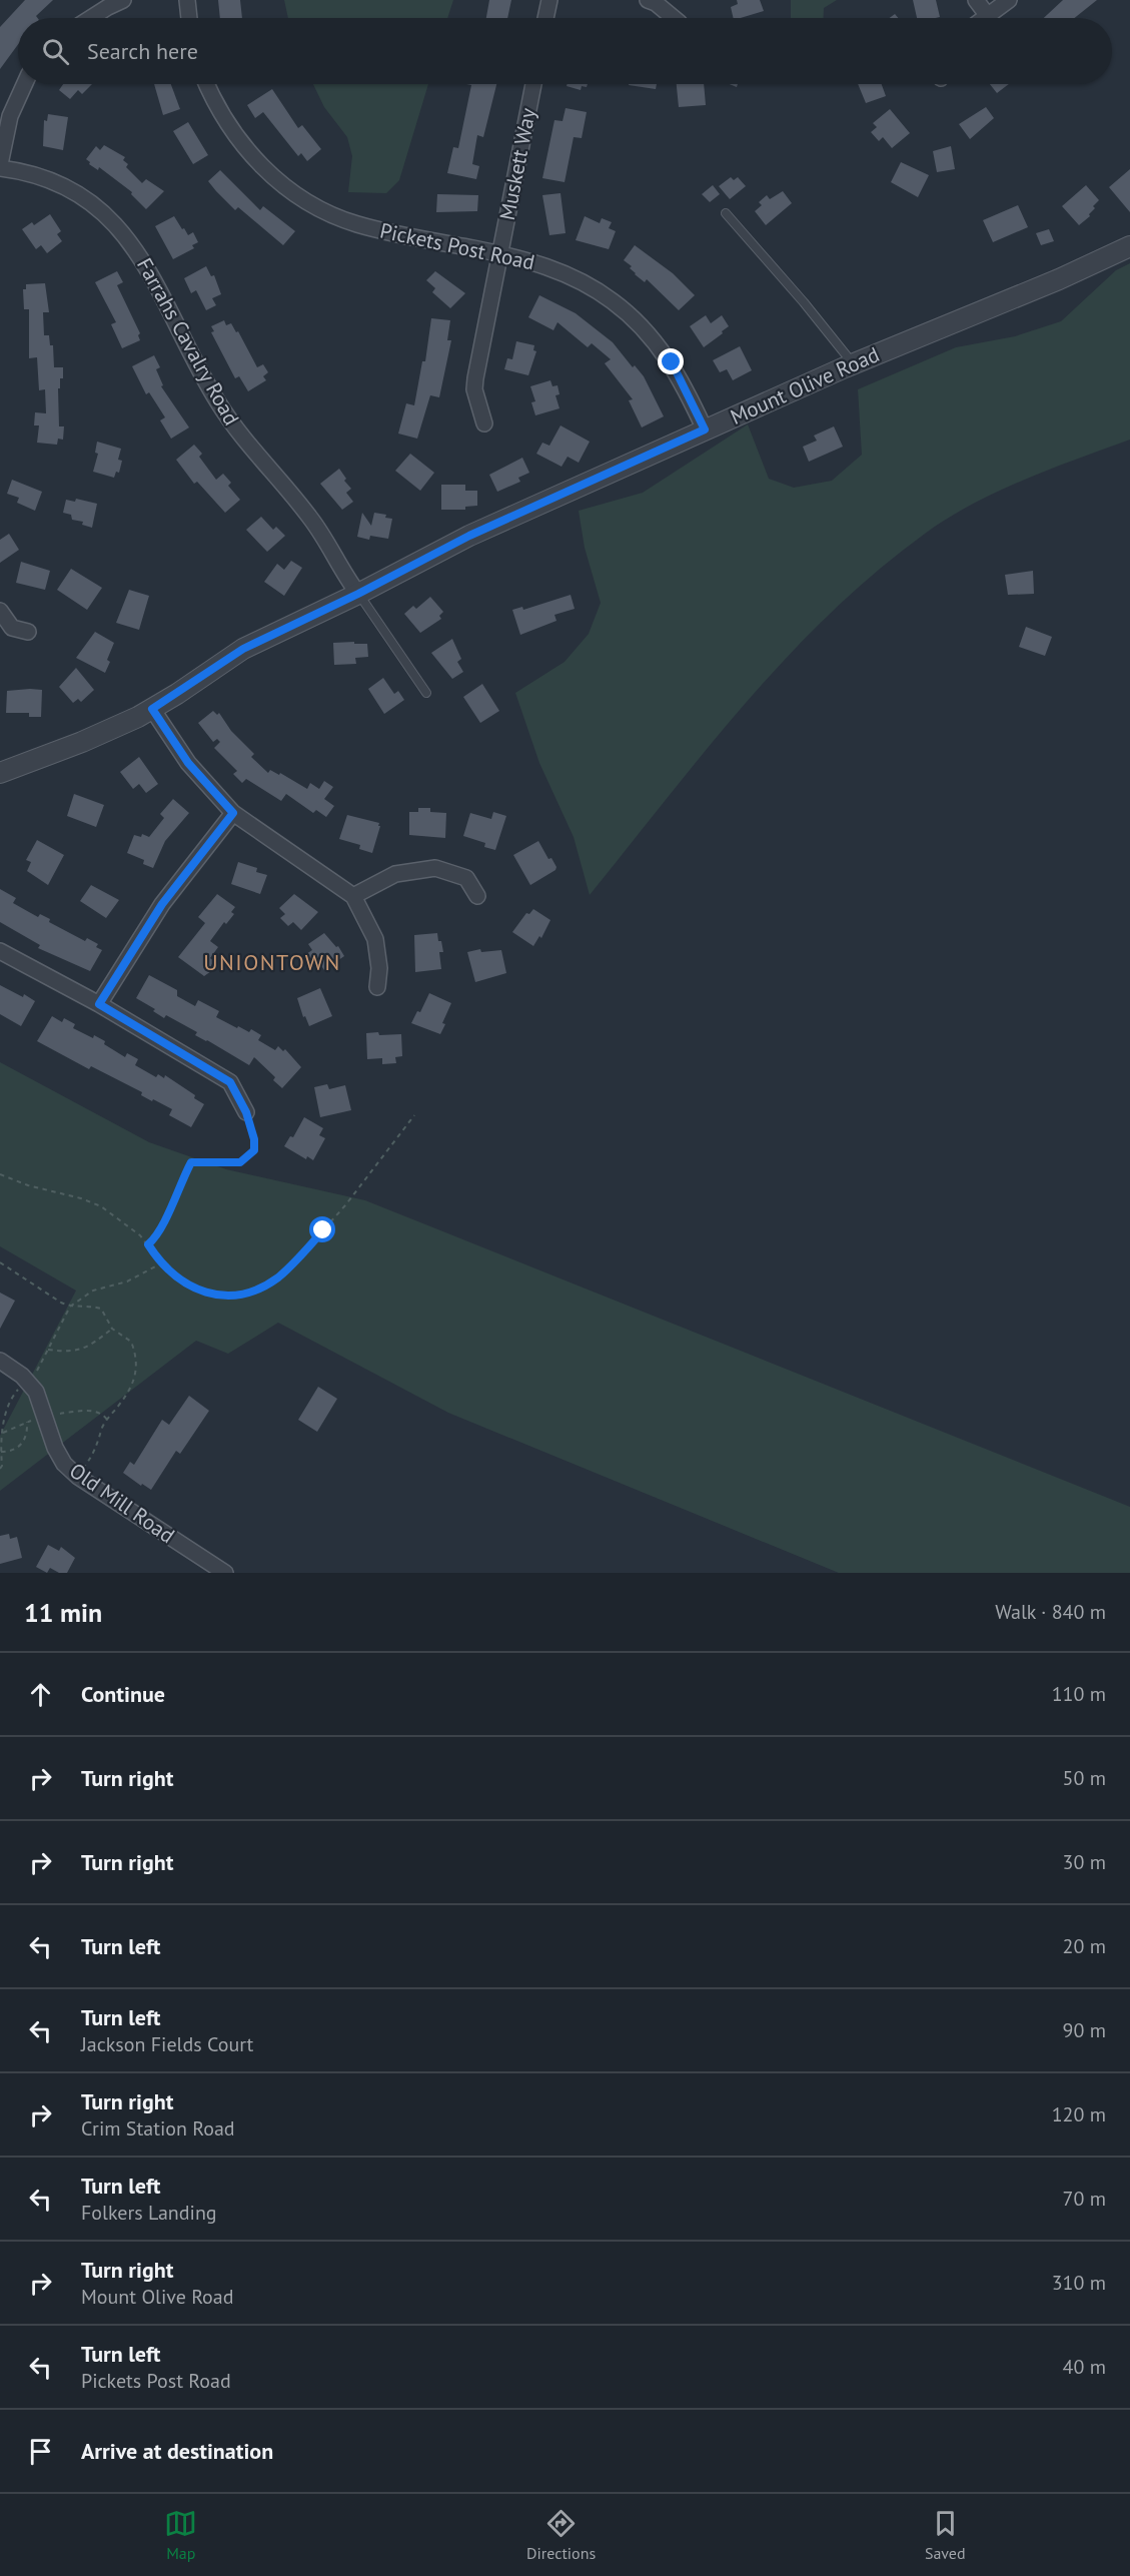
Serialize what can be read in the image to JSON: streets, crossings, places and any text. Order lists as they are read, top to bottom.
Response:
{
  "streets": {
    "street": [
      "Muskett Way",
      "Pickets Post Road",
      "Farrahs Cavalry Road",
      "Mount Olive Road",
      "Old Mill Road"
    ]
  },
  "crossings": [
    ["Muskett Way", "Pickets Post Road"],
    ["Pickets Post Road", "Mount Olive Road"],
    ["Farrahs Cavalry Road", "Mount Olive Road"]
  ],
  "districts": ["UNIONTOWN"],
  "page": {
    "search": "Search here",
    "heading": ["11 min", "Walk · 840 m"],
    "list": [
      ["Continue", "110 m"],
      ["Turn right", "50 m"],
      ["Turn right", "30 m"],
      ["Turn left", "20 m"],
      ["Turn left", "Jackson Fields Court", "90 m"],
      ["Turn right", "Crim Station Road", "120 m"],
      ["Turn left", "Folkers Landing", "70 m"],
      ["Turn right", "Mount Olive Road", "310 m"],
      ["Turn left", "Pickets Post Road", "40 m"],
      "Arrive at destination"
    ],
    "nav": ["Map", "Directions", "Saved"]
  }
}
